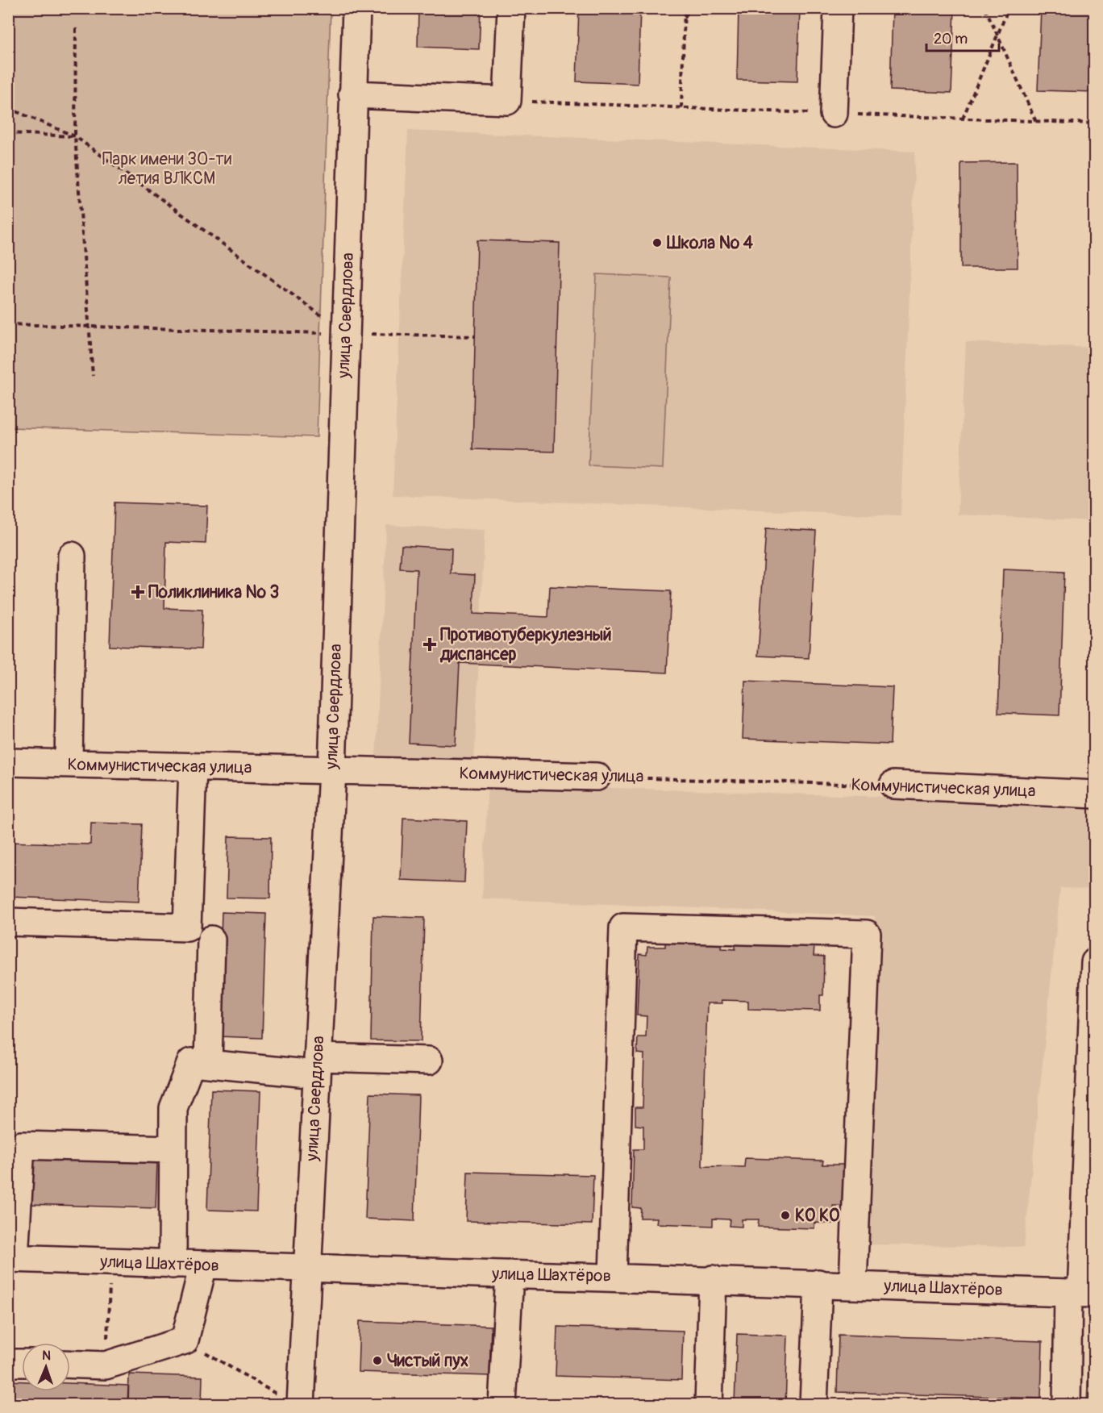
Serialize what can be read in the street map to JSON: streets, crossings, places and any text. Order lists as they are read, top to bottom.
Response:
{
  "streets": {
    "street": ["улица Свердлова", "Коммунистическая улица", "улица Шахтёров"]
  },
  "crossings": [
    ["улица Свердлова", "Коммунистическая улица"],
    ["улица Свердлова", "улица Шахтёров"]
  ],
  "parks": ["Парк имени 30-ти летия ВЛКСМ"],
  "places": {
    "other": ["Школа № 4", "КО КО", "Чистый пух"],
    "health": ["Поликлиника № 3", "Противотуберкулезный диспансер"]
  },
  "scale_bar": "20 m",
  "north": "top"
}
